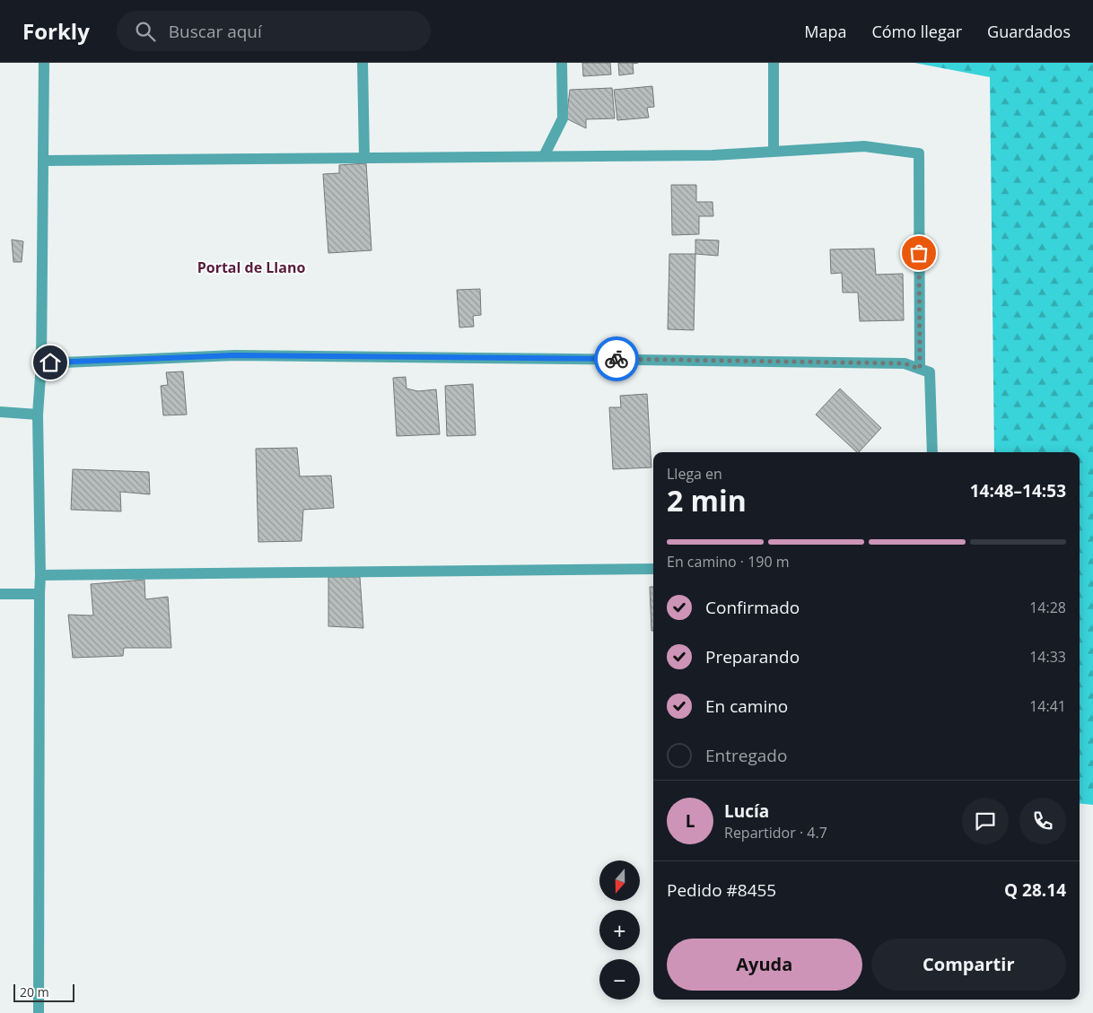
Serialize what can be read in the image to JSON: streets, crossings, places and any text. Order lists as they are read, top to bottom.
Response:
{
  "districts": ["Portal de Llano"],
  "scale_bar": "20 m",
  "north": "bottom",
  "page": {
    "header": "Forkly",
    "search": "Buscar aquí",
    "nav": ["Mapa", "Cómo llegar", "Guardados"],
    "heading": ["2 min", "Llega en", "14:48–14:53"],
    "panel": [
      "Lucía",
      "Repartidor · 4.7",
      "Pedido #8455",
      "Q 28.14"
    ],
    "bar": "En camino · 190 m",
    "list": [
      ["Confirmado", "14:28"],
      ["Preparando", "14:33"],
      ["En camino", "14:41"],
      "Entregado"
    ],
    "round": "L",
    "map_buttons": ["+", "−"],
    "buttons": ["Ayuda", "Compartir"],
    "scale": "20 m"
  }
}
